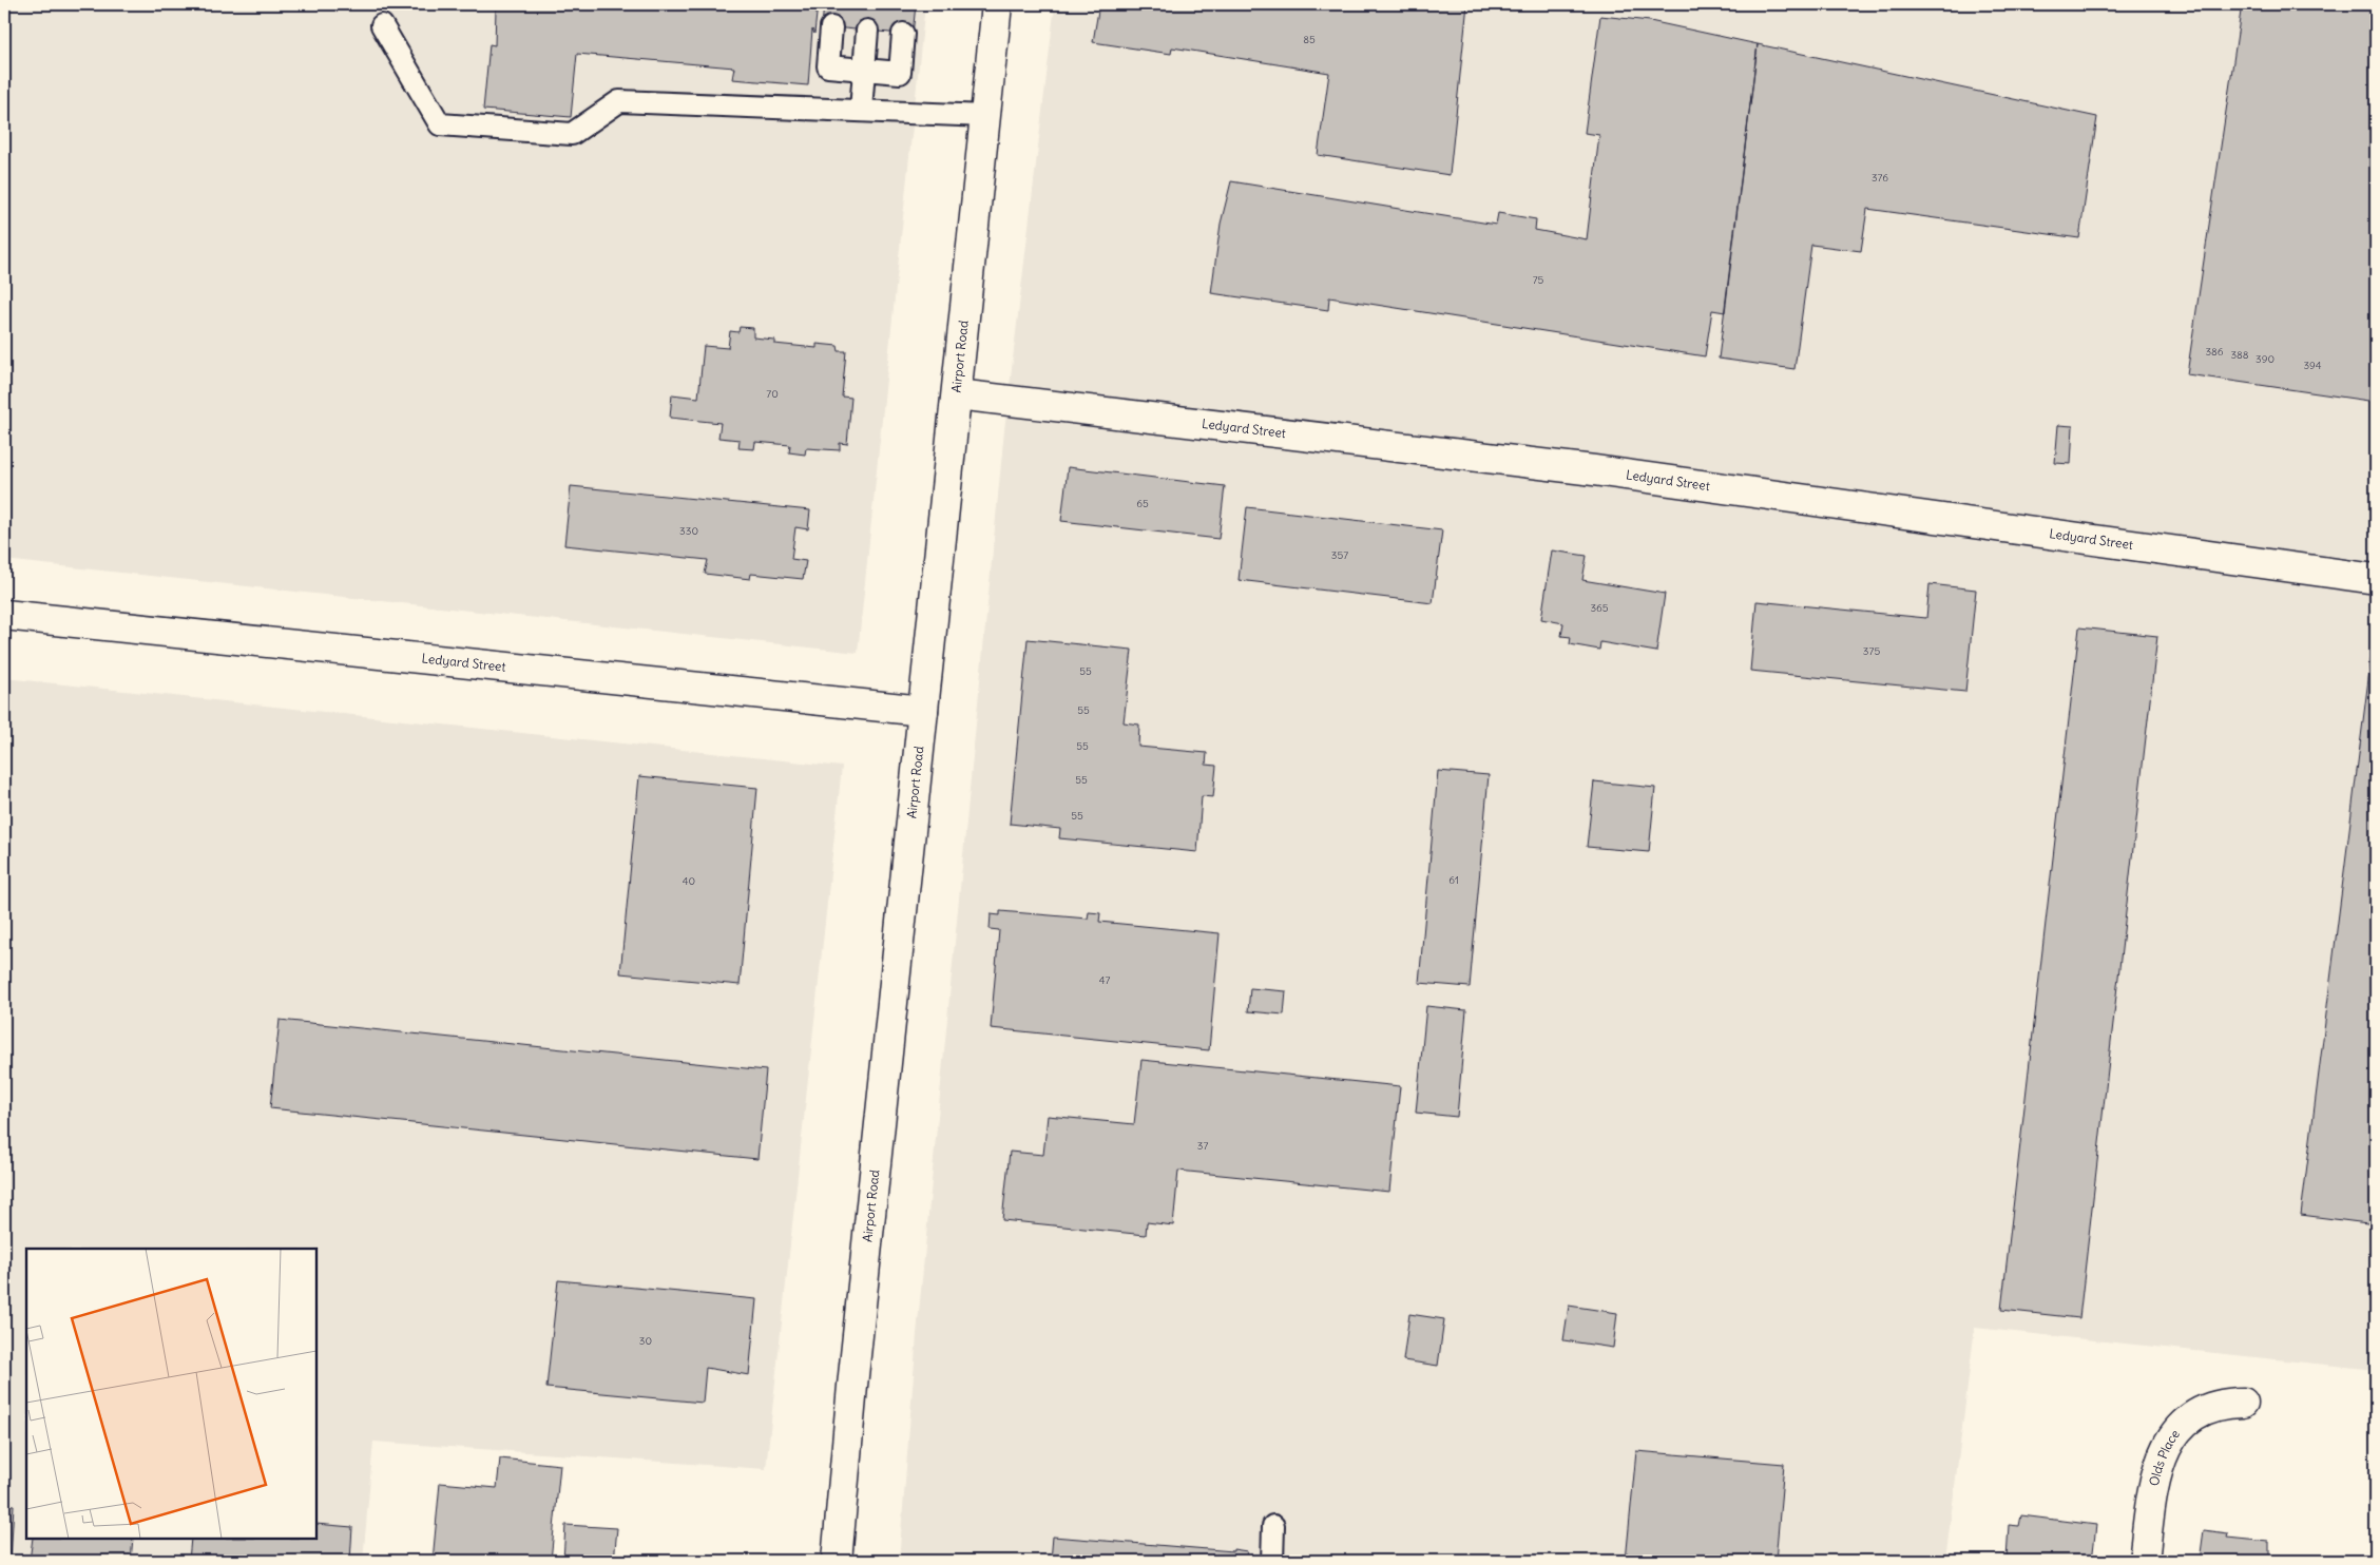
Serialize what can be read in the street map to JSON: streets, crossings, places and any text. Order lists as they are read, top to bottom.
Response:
{
  "streets": {
    "street": ["Airport Road", "Ledyard Street", "Olds Place"]
  },
  "crossings": [
    ["Airport Road", "Ledyard Street"]
  ],
  "house_numbers": [
    "85",
    "376",
    "75",
    "386",
    "388",
    "390",
    "394",
    "70",
    "65",
    "330",
    "357",
    "365",
    "375",
    "55",
    "55",
    "55",
    "55",
    "55",
    "61",
    "40",
    "47",
    "37",
    "30"
  ]
}
